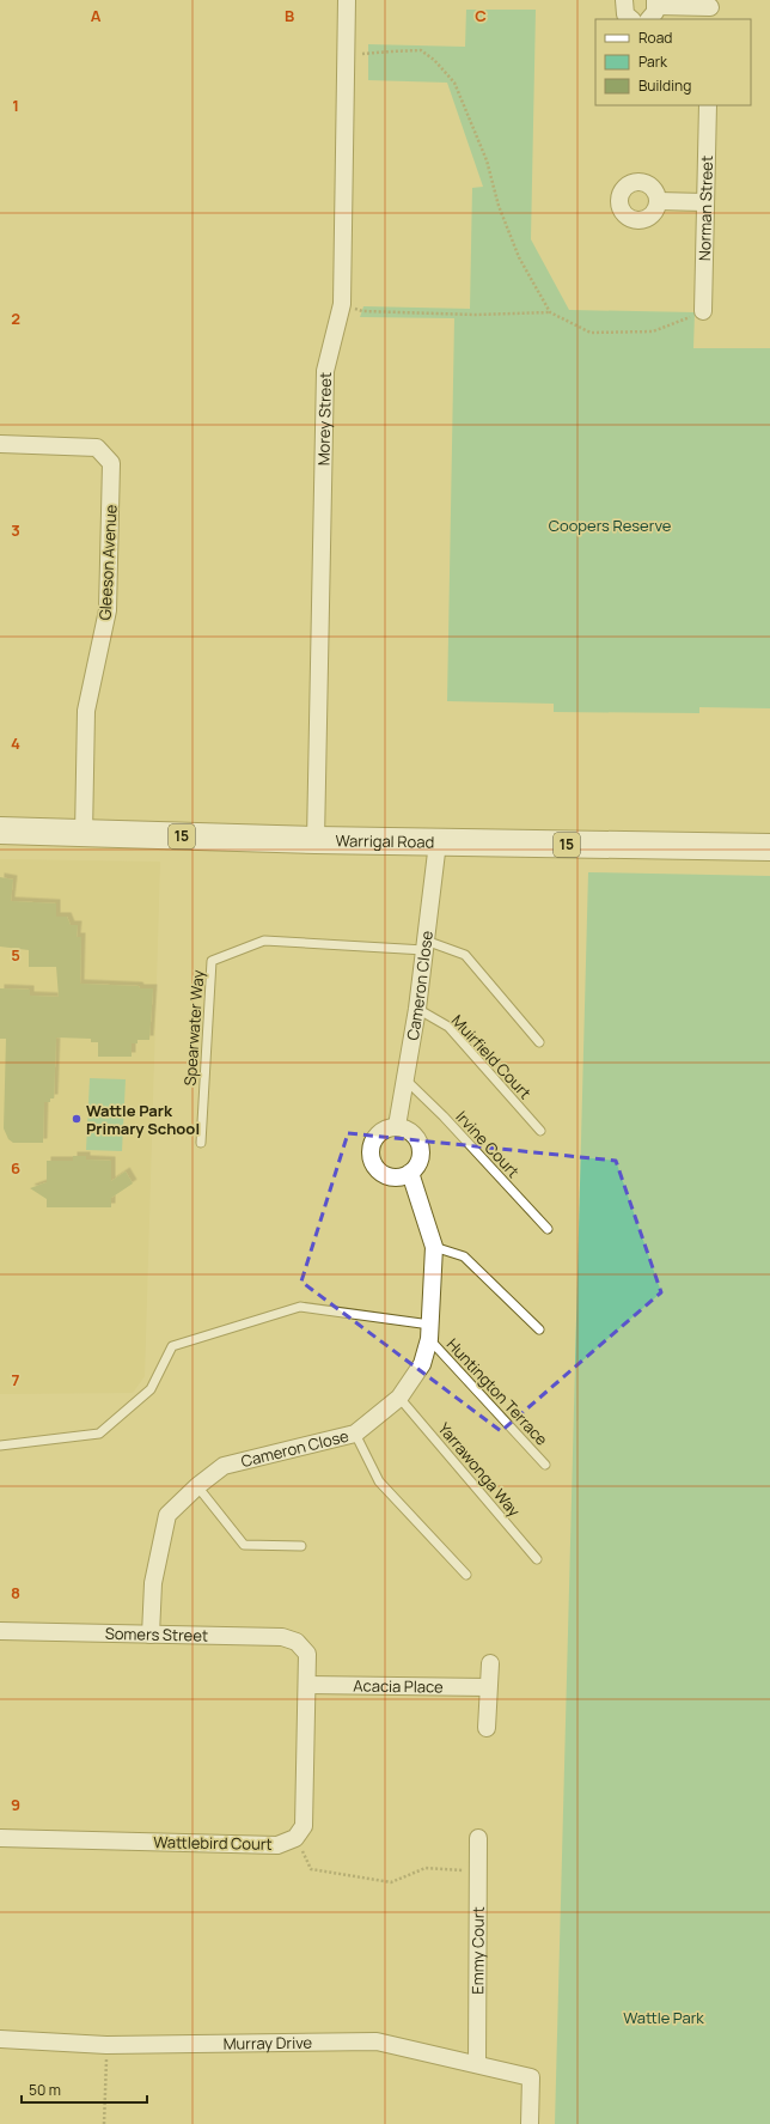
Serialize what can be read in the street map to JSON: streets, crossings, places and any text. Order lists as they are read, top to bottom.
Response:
{
  "streets": {
    "main road": ["15", "Warrigal Road"],
    "street": [
      "Norman Street",
      "Morey Street",
      "Gleeson Avenue",
      "Cameron Close",
      "Somers Street",
      "Acacia Place",
      "Wattlebird Court",
      "Emmy Court",
      "Murray Drive"
    ],
    "lane": [
      "Spearwater Way",
      "Muirfield Court",
      "Irvine Court",
      "Huntington Terrace",
      "Yarrawonga Way"
    ]
  },
  "crossings": [
    ["Morey Street", "Warrigal Road"],
    ["Gleeson Avenue", "Warrigal Road"],
    ["Warrigal Road", "Cameron Close"],
    ["Cameron Close", "Spearwater Way"],
    ["Cameron Close", "Muirfield Court"],
    ["Cameron Close", "Irvine Court"],
    ["Cameron Close", "Huntington Terrace"],
    ["Cameron Close", "Yarrawonga Way"],
    ["Cameron Close", "Somers Street"],
    ["Somers Street", "Wattlebird Court"],
    ["Acacia Place", "Wattlebird Court"],
    ["Emmy Court", "Murray Drive"]
  ],
  "parks": ["Coopers Reserve", "Wattle Park"],
  "places": ["Wattle Park Primary School"],
  "legend": ["Road", "Park", "Building"],
  "scale_bar": "50 m",
  "grid": {
    "columns": ["A", "B", "C"],
    "rows": [
      "1",
      "2",
      "3",
      "4",
      "5",
      "6",
      "7",
      "8",
      "9"
    ]
  }
}
